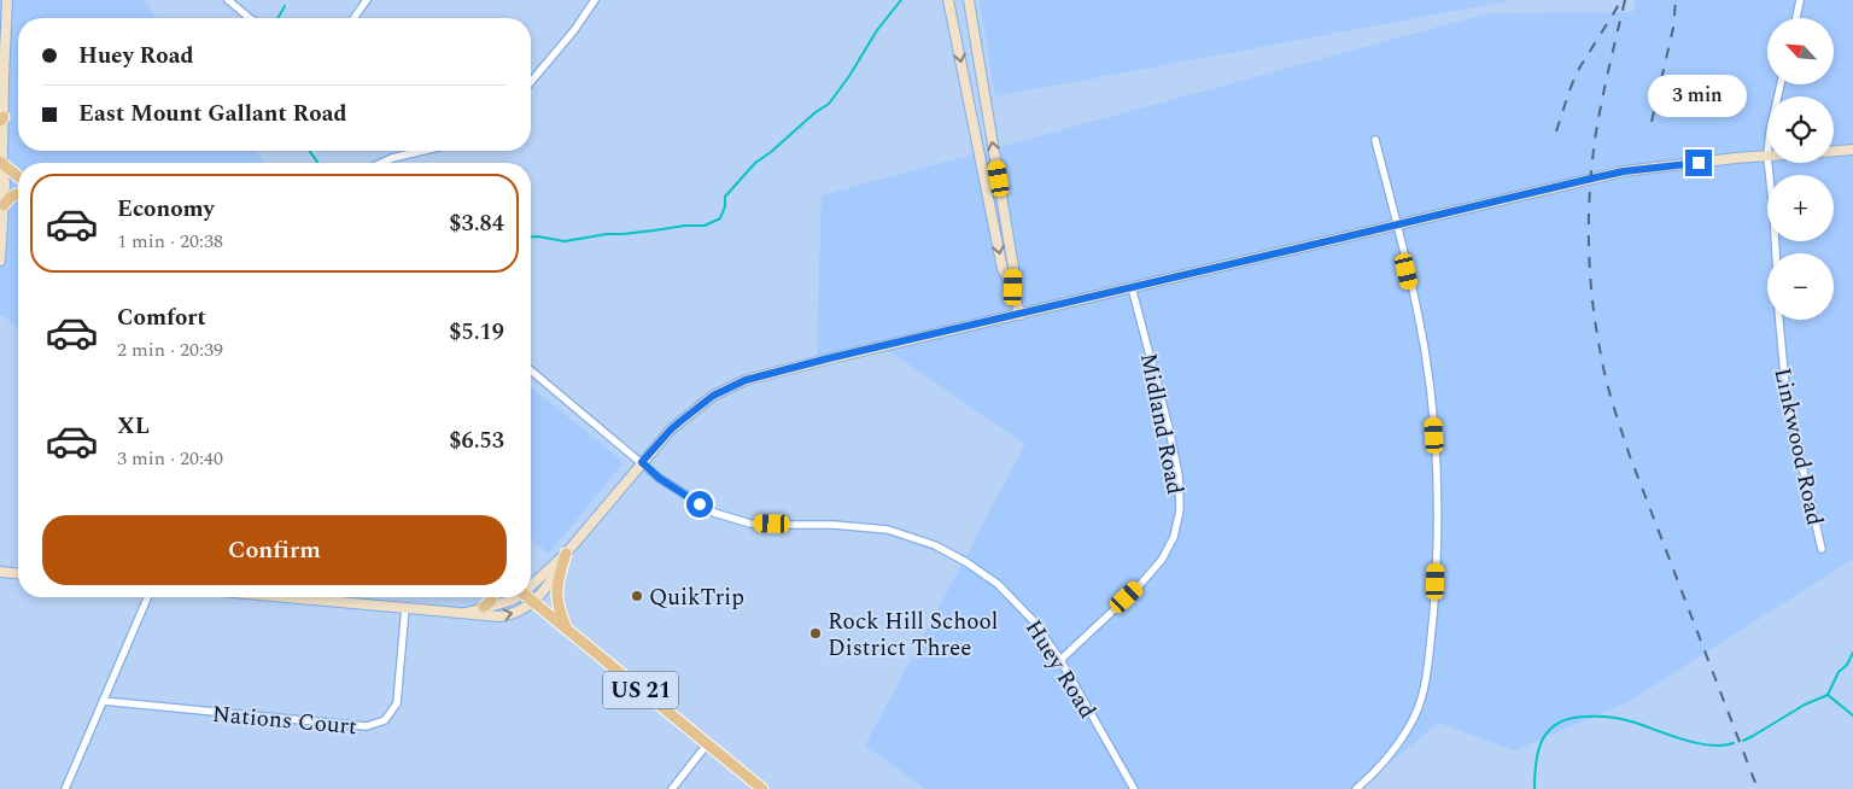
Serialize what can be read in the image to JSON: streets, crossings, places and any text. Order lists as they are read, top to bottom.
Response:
{
  "streets": {
    "main road": ["US 21"],
    "street": [
      "Midland Road",
      "Linkwood Road",
      "Huey Road",
      "Nations Court"
    ]
  },
  "crossings": [
    ["Midland Road", "Huey Road"]
  ],
  "places": ["QuikTrip", "Rock Hill School District Three"],
  "north": "top left",
  "page": {
    "map_buttons": ["+", "−"],
    "banner": ["Huey Road", "East Mount Gallant Road"],
    "bubble": "3 min",
    "list": [
      {
        "name": "Economy",
        "note": "1 min · 20:38",
        "value": "$3.84"
      },
      {
        "name": "Comfort",
        "note": "2 min · 20:39",
        "value": "$5.19"
      },
      {
        "name": "XL",
        "note": "3 min · 20:40",
        "value": "$6.53"
      }
    ],
    "buttons": "Confirm"
  }
}
